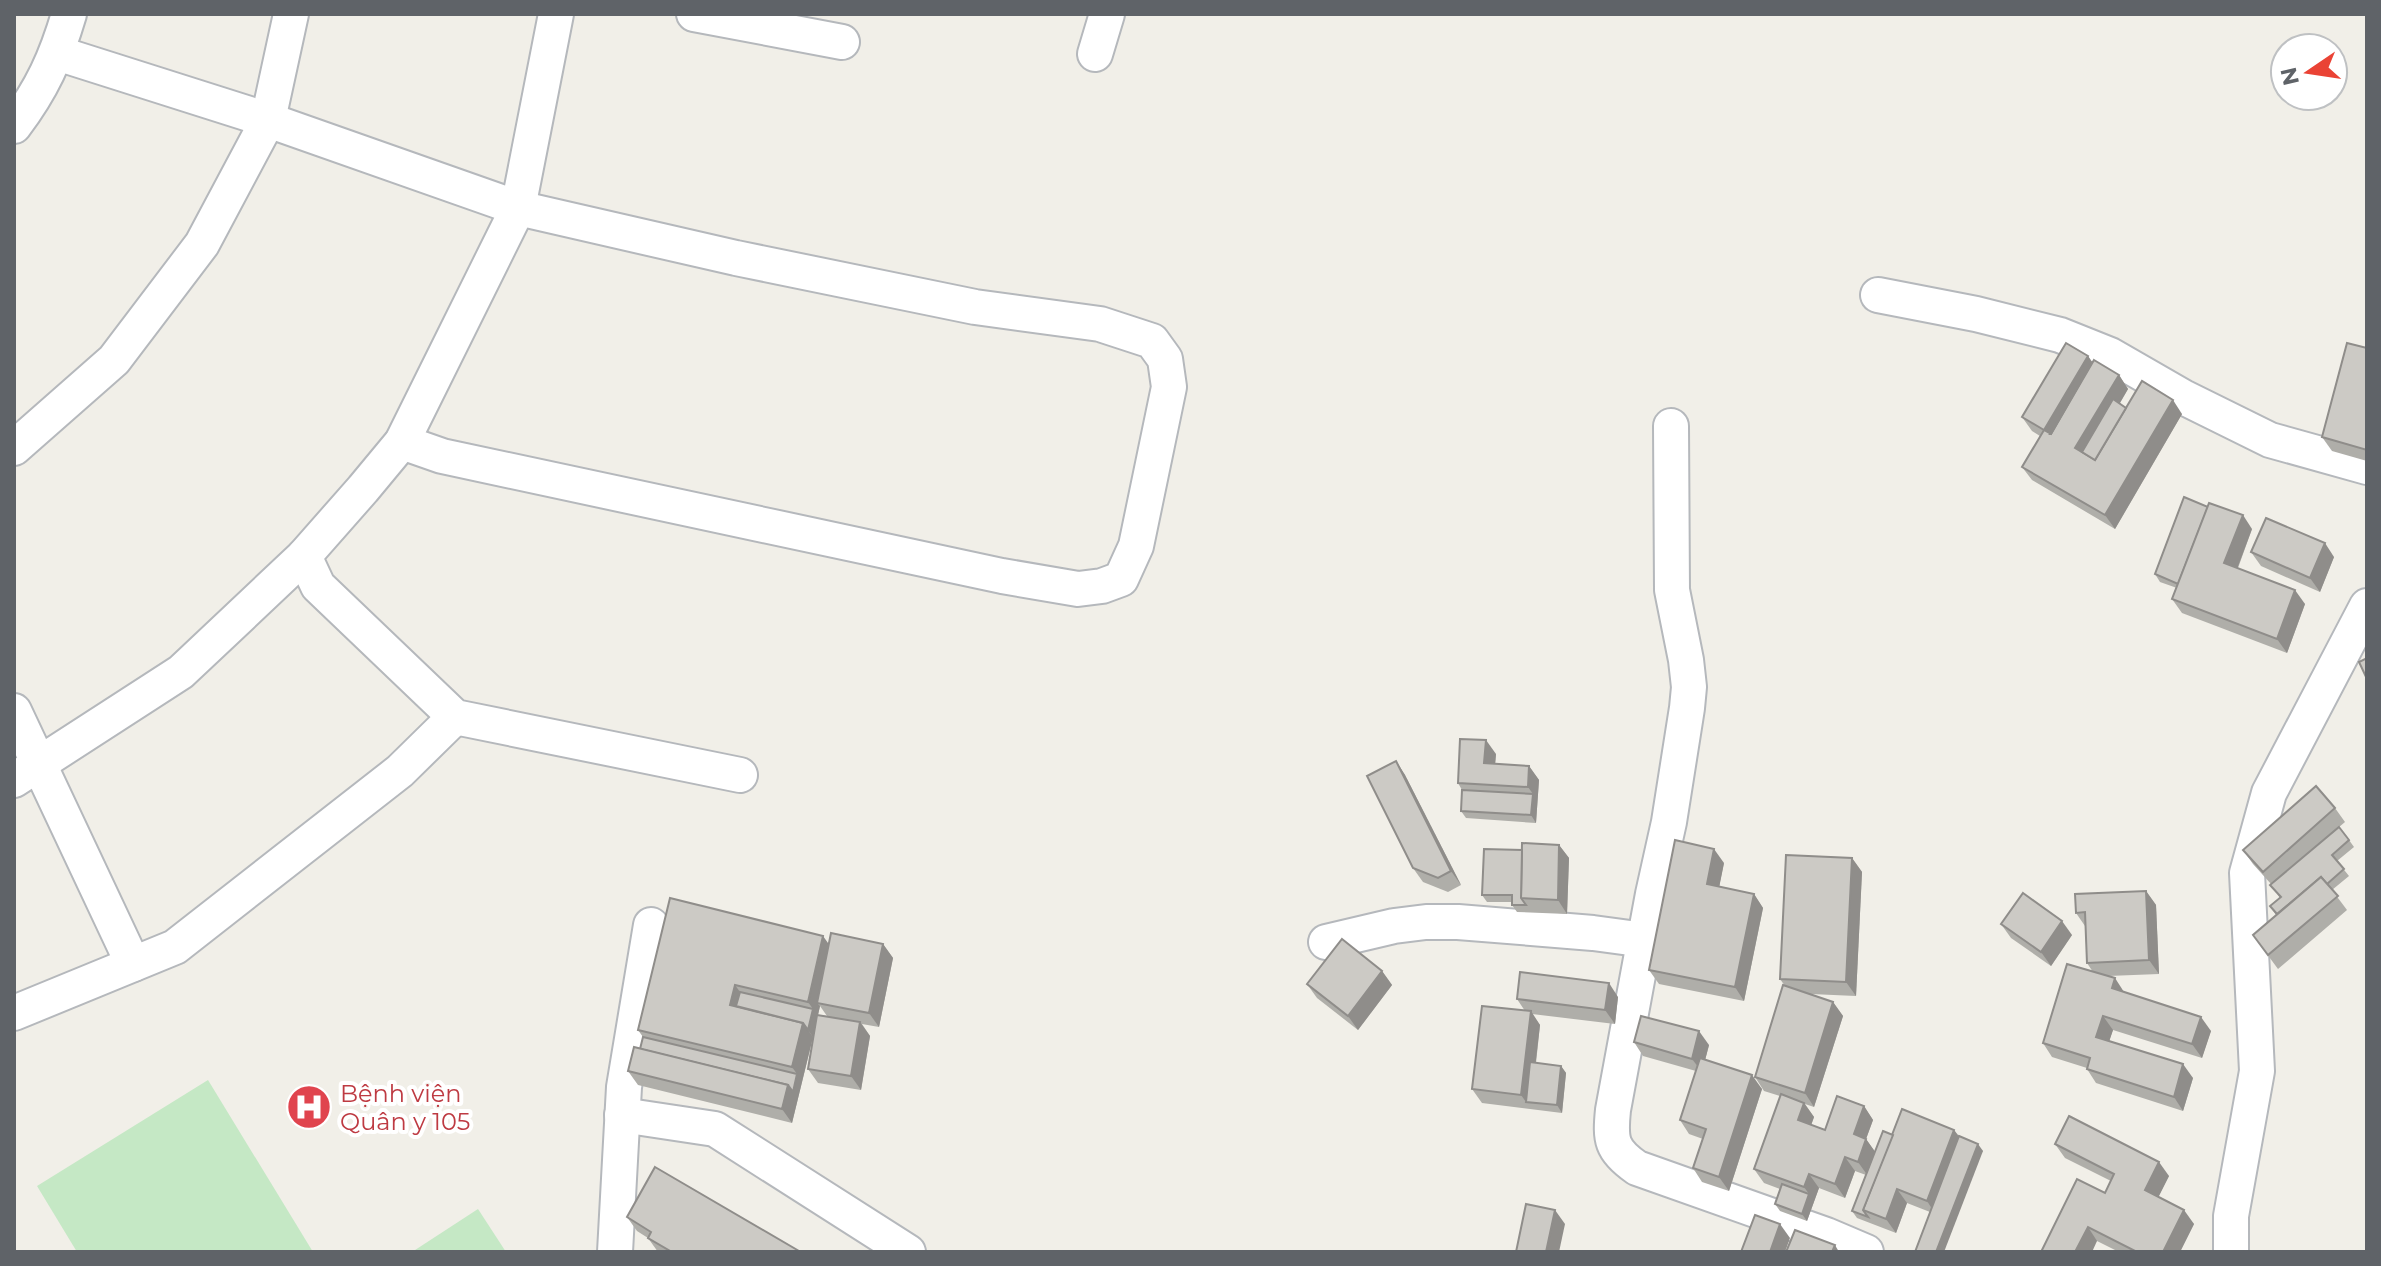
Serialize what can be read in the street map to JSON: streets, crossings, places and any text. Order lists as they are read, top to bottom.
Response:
{
  "places": {
    "hospital": ["Bệnh viện Quân y 105"]
  },
  "north": "left"
}
